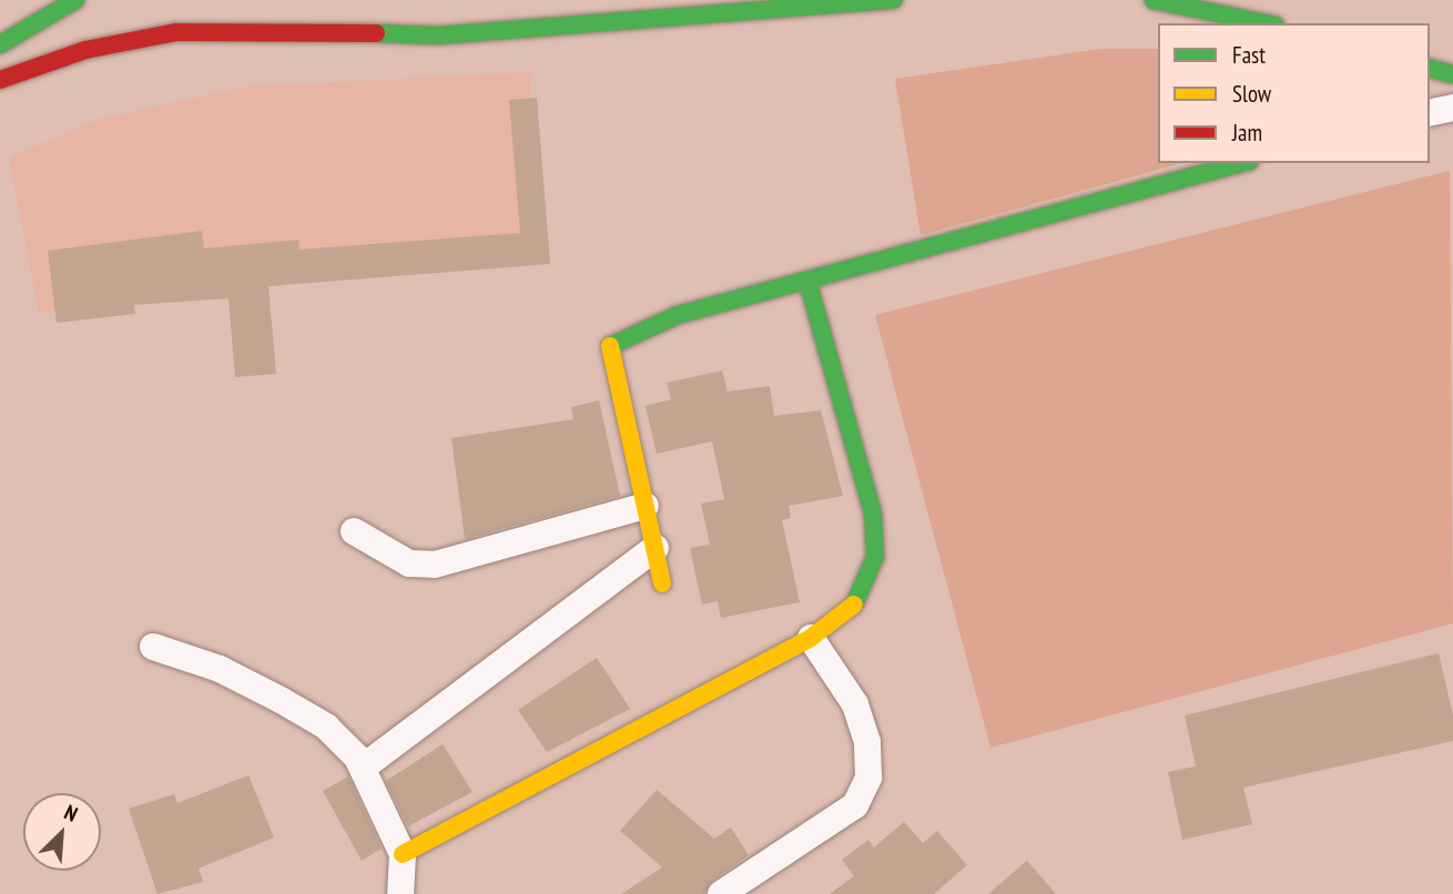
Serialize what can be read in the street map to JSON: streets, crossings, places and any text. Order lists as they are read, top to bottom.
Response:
{
  "legend": ["Fast", "Slow", "Jam"],
  "north": "top right"
}
